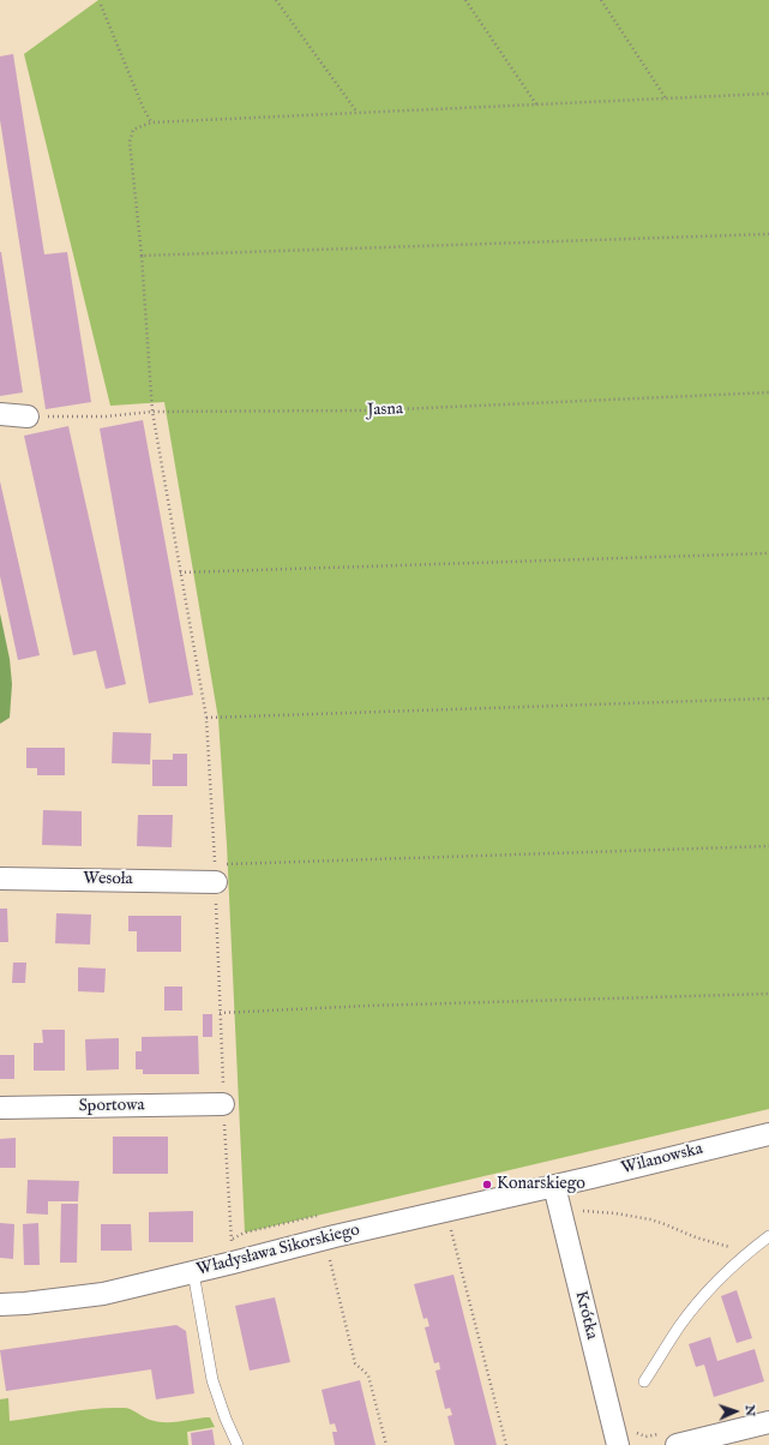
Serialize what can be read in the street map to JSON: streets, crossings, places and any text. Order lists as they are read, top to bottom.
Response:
{
  "streets": {
    "street": [
      "Wesoła",
      "Sportowa",
      "Wilanowska",
      "Władysława Sikorskiego",
      "Krótka"
    ],
    "path": ["Jasna"]
  },
  "crossings": [
    ["Wilanowska", "Władysława Sikorskiego"],
    ["Wilanowska", "Krótka"],
    ["Władysława Sikorskiego", "Krótka"]
  ],
  "places": ["Konarskiego"],
  "north": "right"
}
